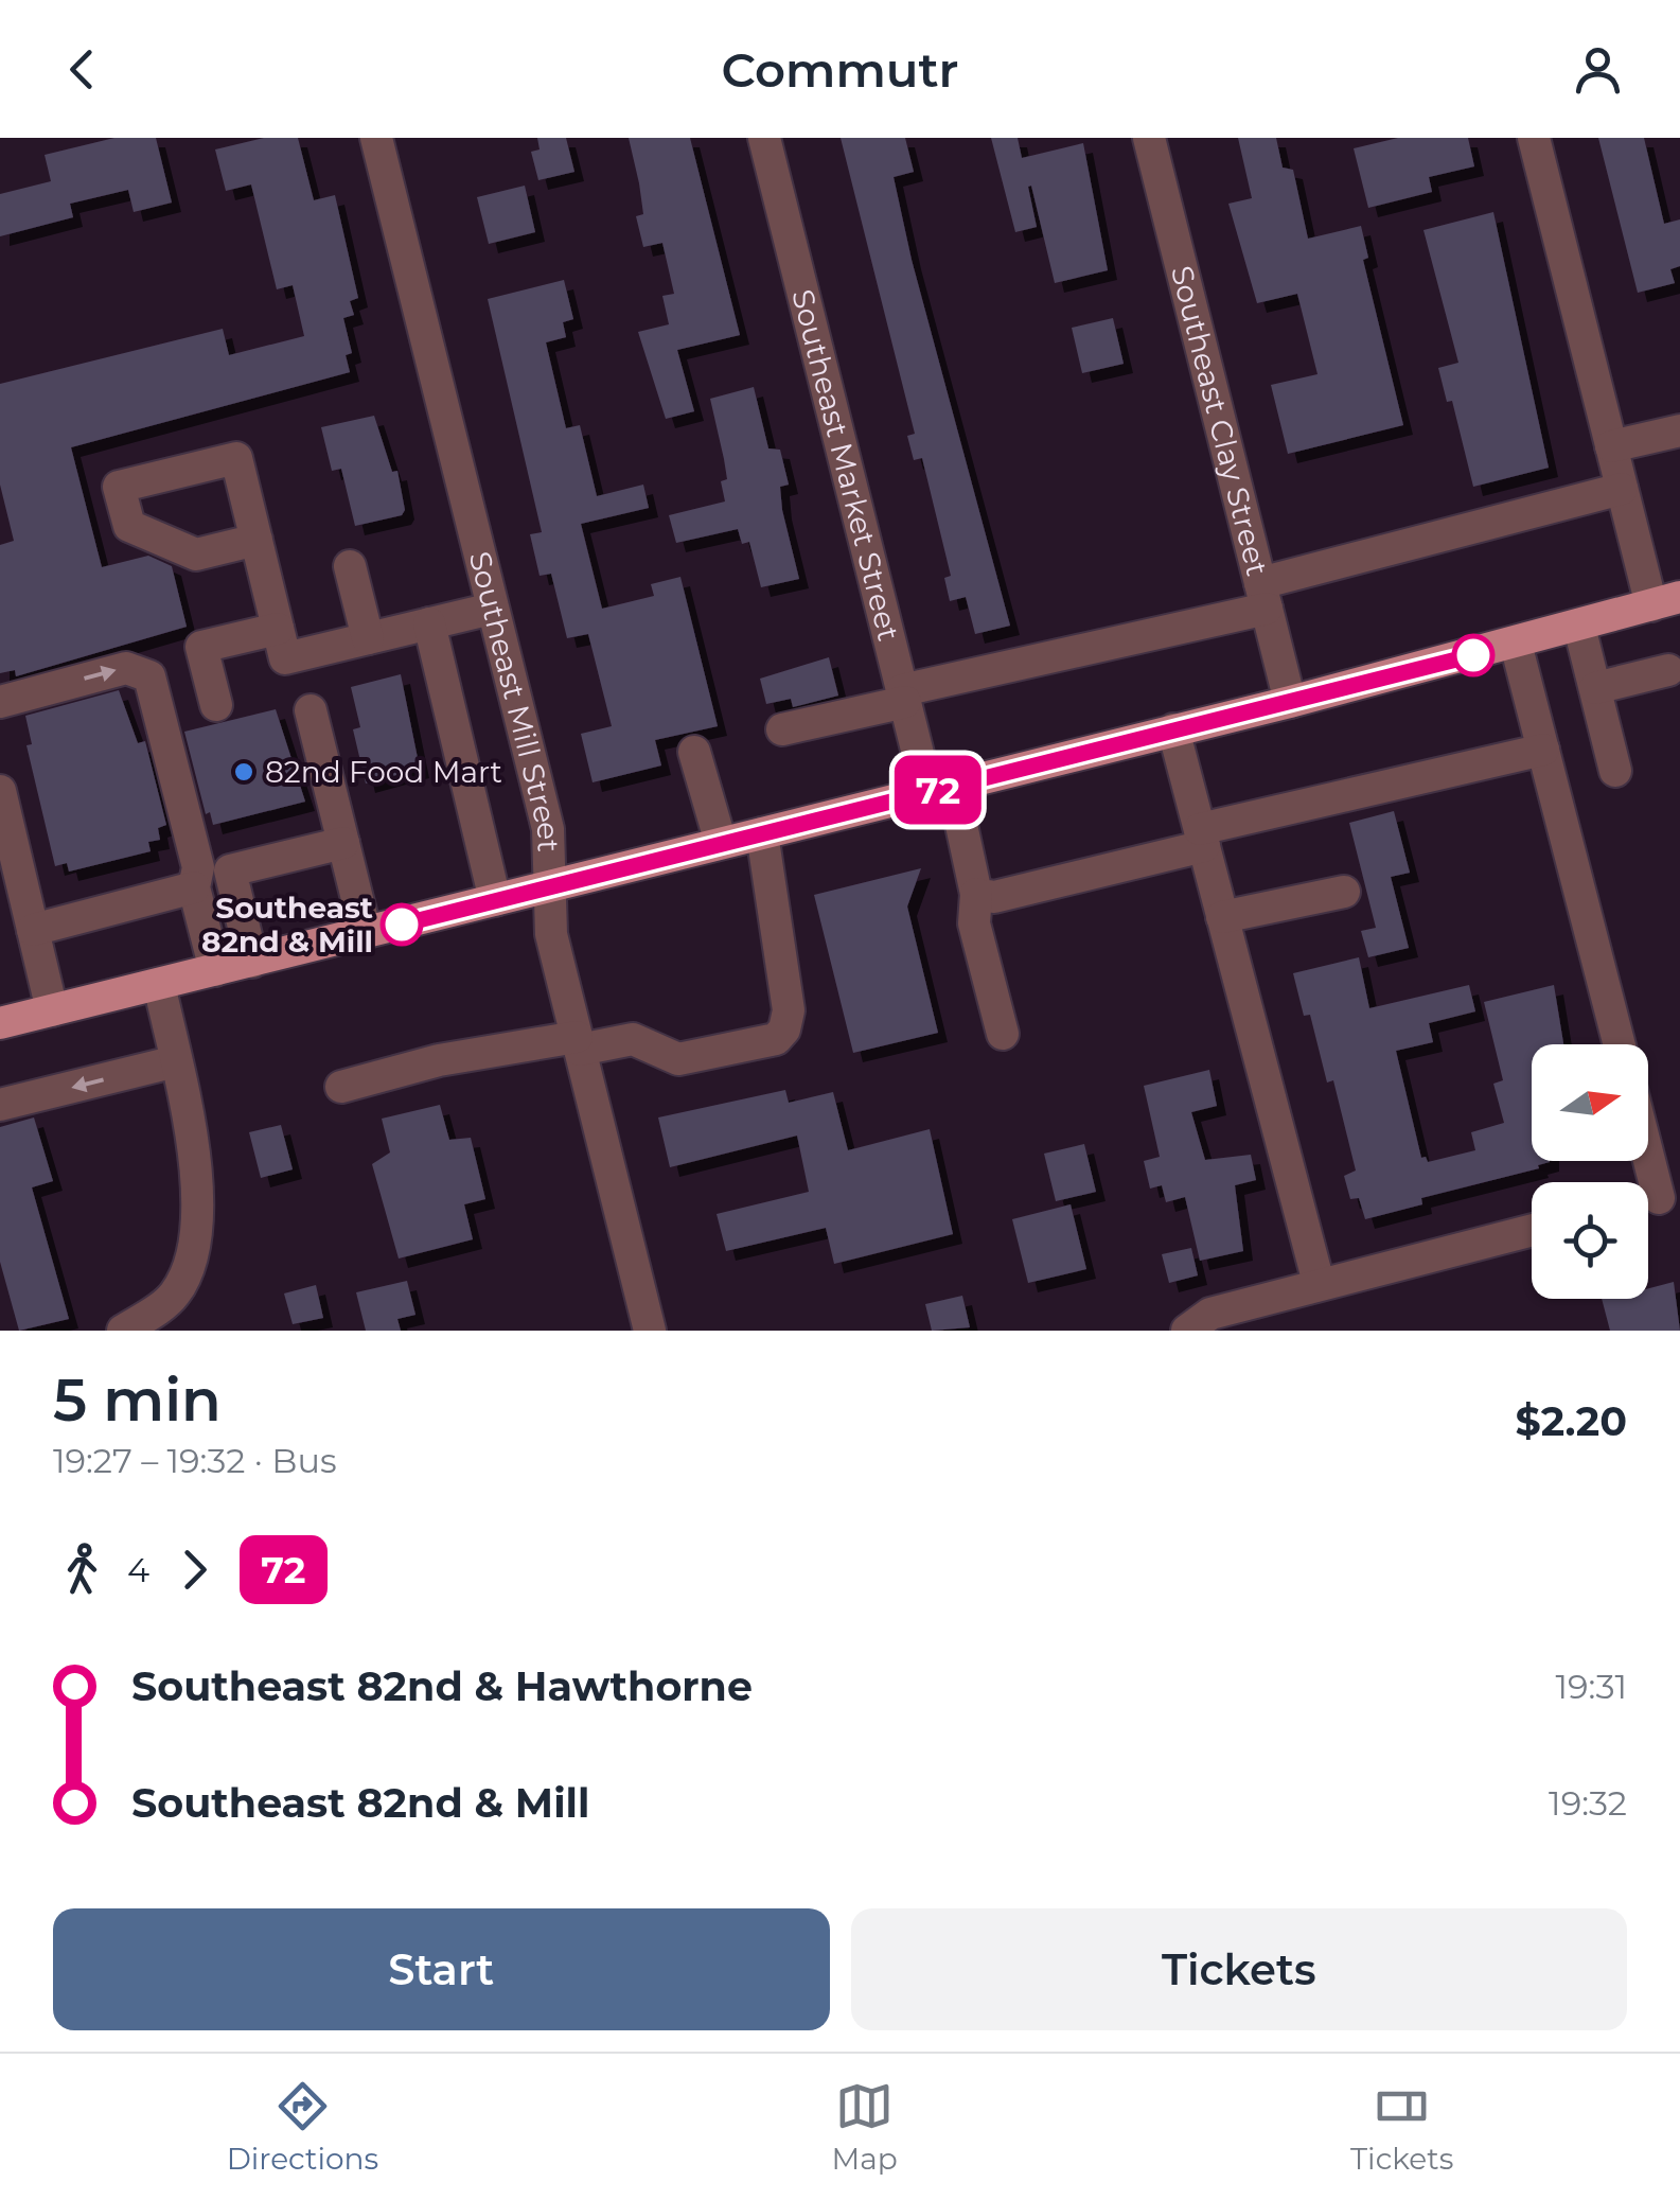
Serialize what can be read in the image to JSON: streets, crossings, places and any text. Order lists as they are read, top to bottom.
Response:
{
  "streets": {
    "street": ["Southeast Clay Street", "Southeast Market Street", "Southeast Mill Street"]
  },
  "places": ["82nd Food Mart", "Southeast 82nd & Mill"],
  "lines": ["bus line 72"],
  "north": "right",
  "page": {
    "header": "Commutr",
    "on_map": "72",
    "heading": ["5 min", "19:27 – 19:32 · Bus", "$2.20"],
    "legs": ["4", "72"],
    "list": [
      {
        "name": "Southeast 82nd & Hawthorne",
        "value": "19:31"
      },
      {
        "name": "Southeast 82nd & Mill",
        "value": "19:32"
      }
    ],
    "buttons": ["Start", "Tickets"],
    "tabs": ["Directions", "Map", "Tickets"]
  }
}
